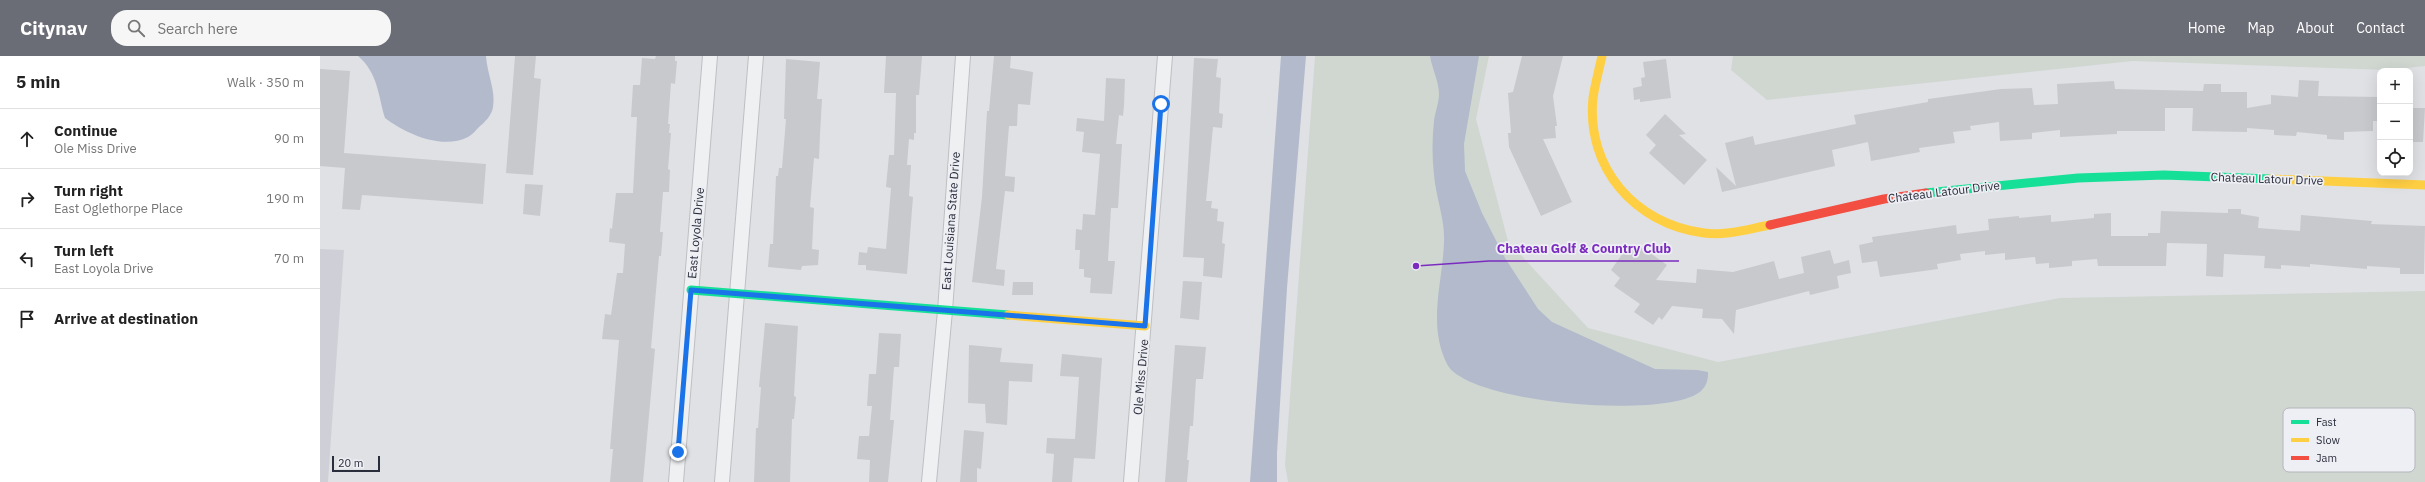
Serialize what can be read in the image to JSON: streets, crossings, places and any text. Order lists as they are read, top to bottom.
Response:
{
  "streets": {
    "street": [
      "Chateau Latour Drive",
      "East Louisiana State Drive",
      "East Loyola Drive",
      "Ole Miss Drive"
    ]
  },
  "places": ["Chateau Golf & Country Club"],
  "legend": ["Fast", "Slow", "Jam"],
  "scale_bar": "20 m",
  "page": {
    "header": "Citynav",
    "search": "Search here",
    "nav": [
      "Home",
      "Map",
      "About",
      "Contact"
    ],
    "heading": ["5 min", "Walk · 350 m"],
    "map_buttons": ["+", "−"],
    "list": [
      ["Continue", "Ole Miss Drive", "90 m"],
      ["Turn right", "East Oglethorpe Place", "190 m"],
      ["Turn left", "East Loyola Drive", "70 m"],
      "Arrive at destination"
    ],
    "scale": "20 m"
  }
}
